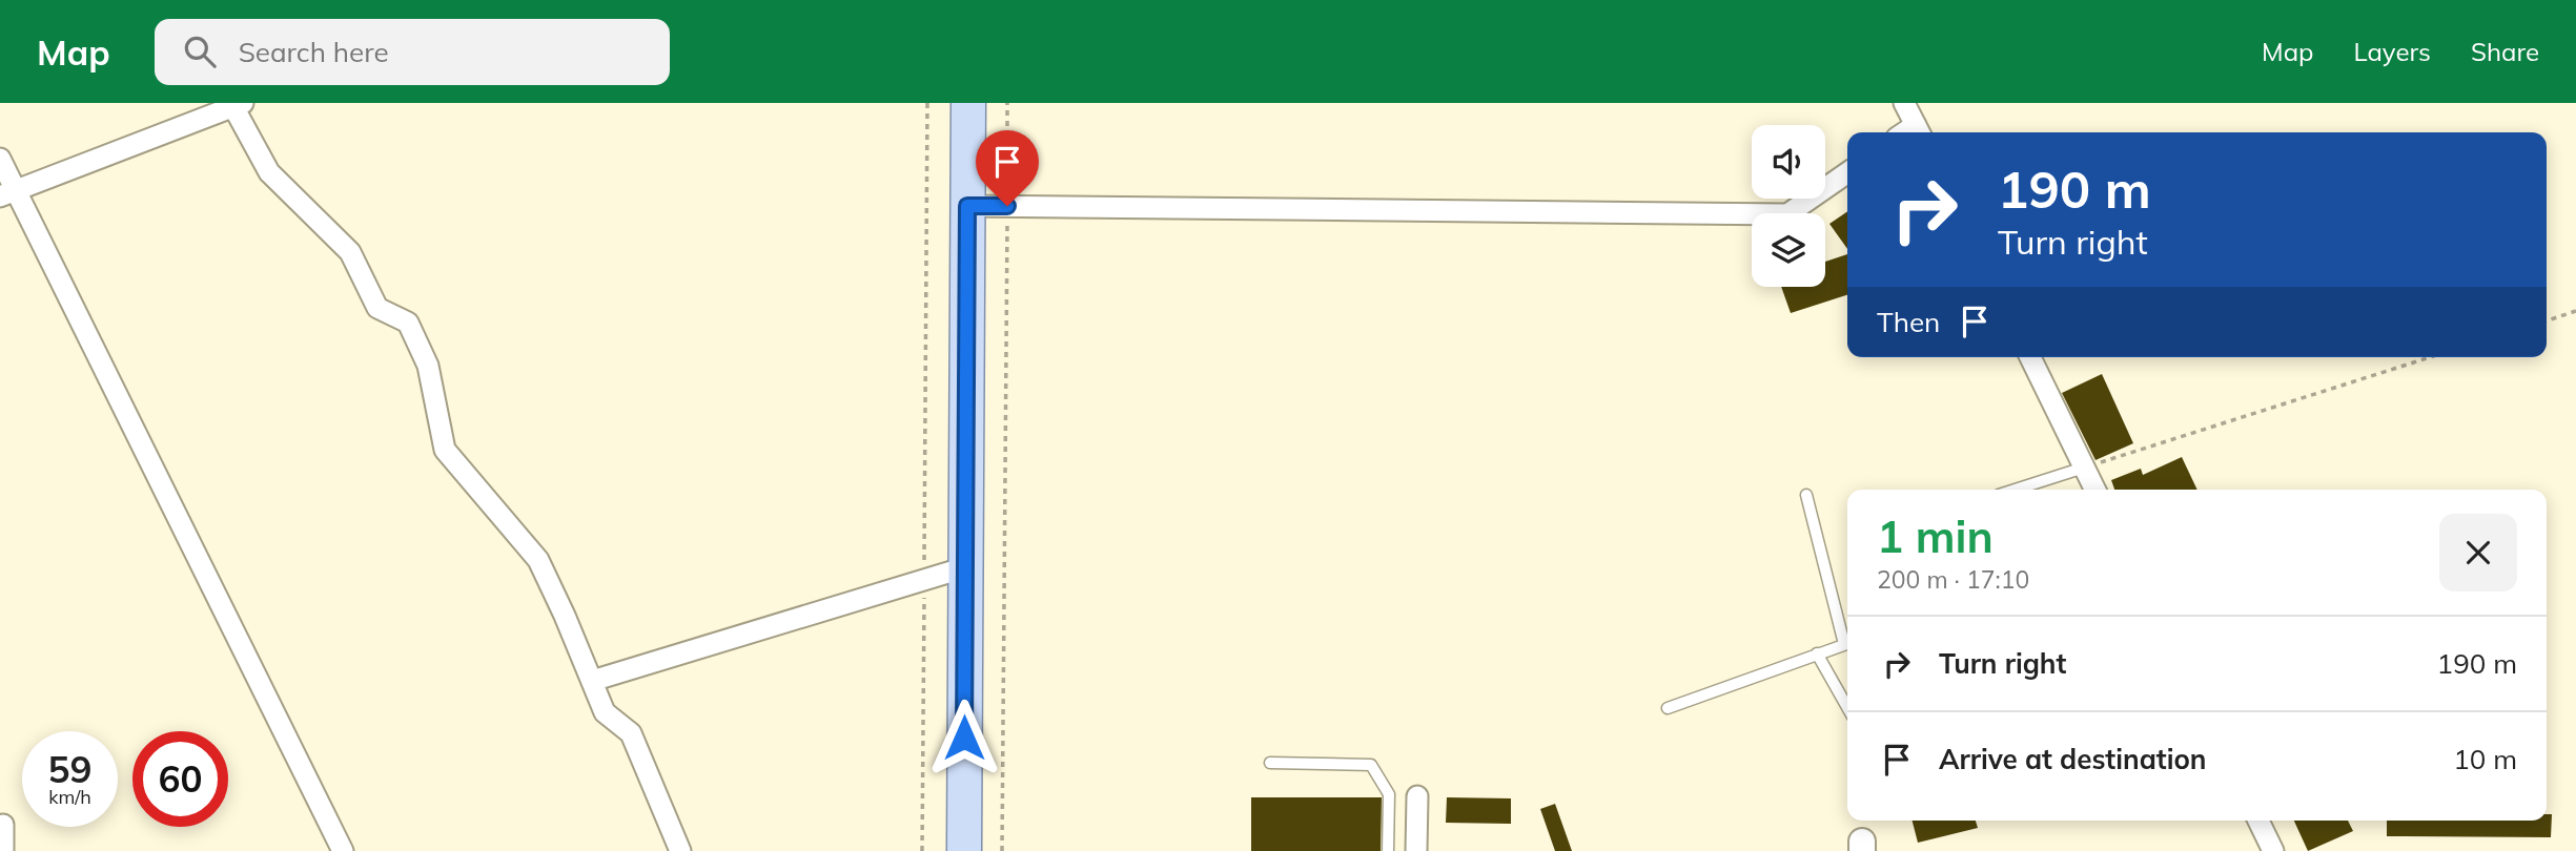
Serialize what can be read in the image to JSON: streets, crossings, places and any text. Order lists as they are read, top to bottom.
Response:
{
  "page": {
    "header": "Map",
    "search": "Search here",
    "nav": ["Map", "Layers", "Share"],
    "turn": ["190 m", "Turn right"],
    "then": "Then",
    "heading": ["1 min", "200 m · 17:10"],
    "list": [
      {
        "name": "Turn right",
        "value": "190 m"
      },
      {
        "name": "Arrive at destination",
        "value": "10 m"
      }
    ],
    "speed": "59 km/h",
    "limit": "60"
  }
}
